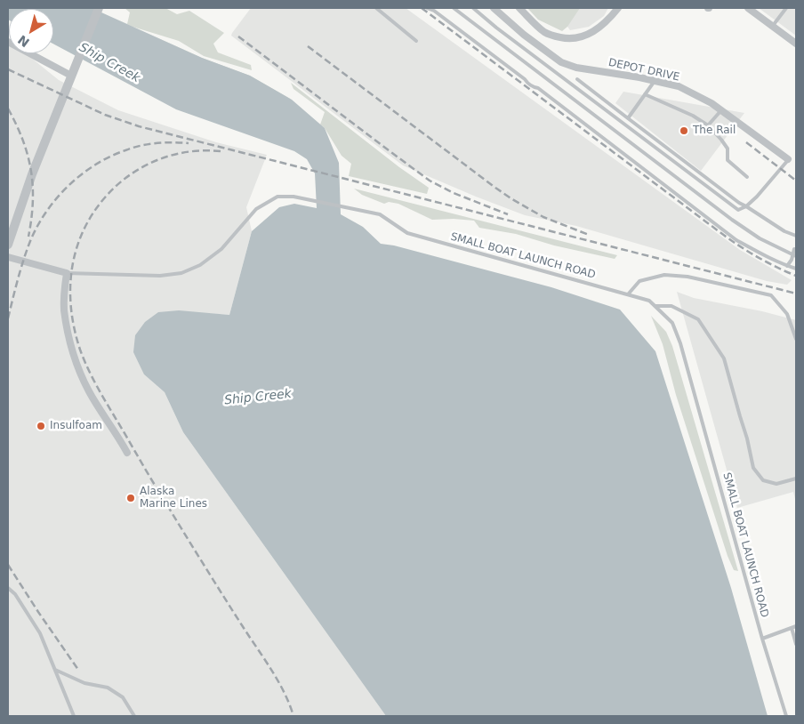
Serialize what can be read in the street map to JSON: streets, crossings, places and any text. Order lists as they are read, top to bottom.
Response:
{
  "streets": {
    "street": ["DEPOT DRIVE"],
    "lane": ["SMALL BOAT LAUNCH ROAD"]
  },
  "water": ["Ship Creek"],
  "places": ["The Rail", "Insulfoam", "Alaska Marine Lines"],
  "north": "bottom left"
}
